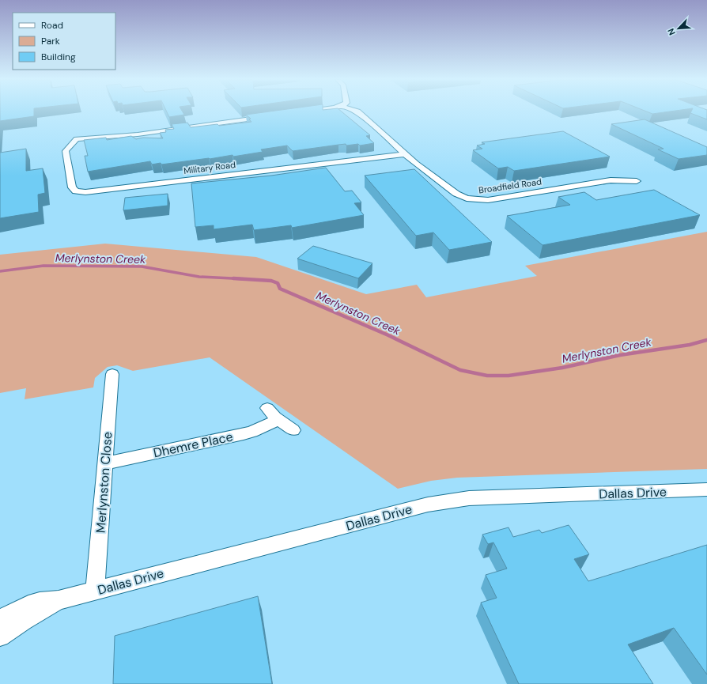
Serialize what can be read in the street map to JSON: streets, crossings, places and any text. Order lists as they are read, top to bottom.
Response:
{
  "streets": {
    "street": [
      "Military Road",
      "Broadfield Road",
      "Dhemre Place",
      "Merlynston Close",
      "Dallas Drive"
    ]
  },
  "crossings": [
    ["Military Road", "Broadfield Road"],
    ["Dhemre Place", "Merlynston Close"],
    ["Merlynston Close", "Dallas Drive"]
  ],
  "water": ["Merlynston Creek"],
  "legend": ["Road", "Park", "Building"],
  "north": "bottom left"
}
